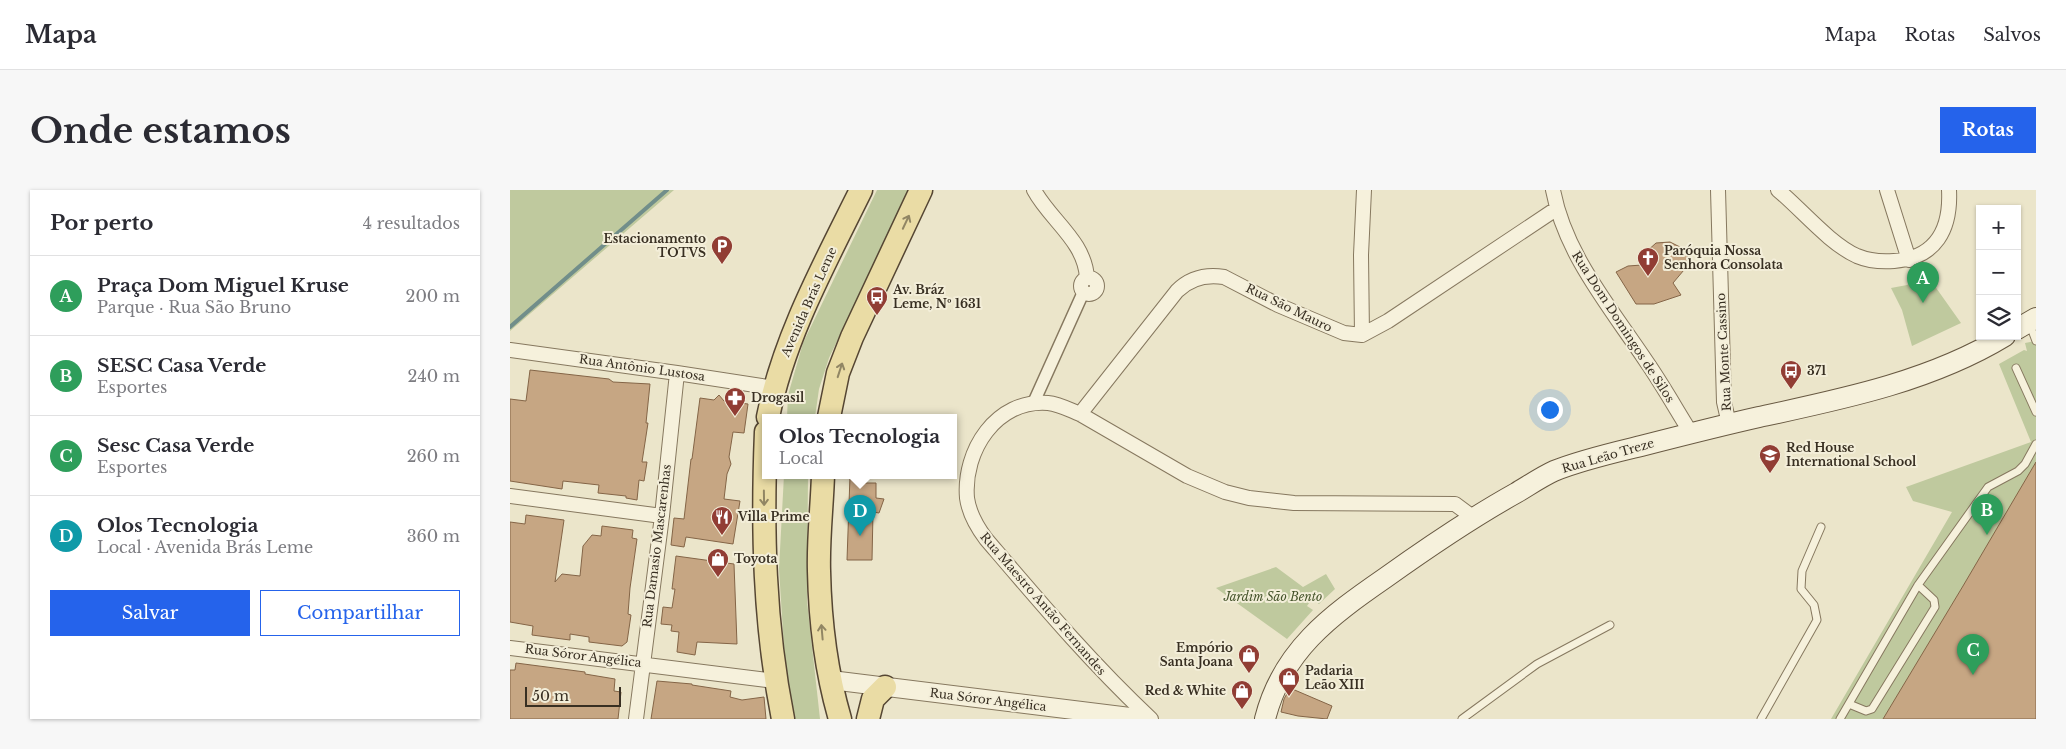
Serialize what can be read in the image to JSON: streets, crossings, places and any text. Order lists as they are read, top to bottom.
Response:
{
  "streets": {
    "main road": ["Avenida Brás Leme", "Rua Leão Treze"],
    "street": [
      "Rua São Mauro",
      "Rua Dom Domingos de Silos",
      "Rua Monte Cassino",
      "Rua Antônio Lustosa",
      "Rua Damasio Mascarenhas",
      "Rua Maestro Antão Fernandes",
      "Rua Sóror Angélica"
    ]
  },
  "crossings": [
    ["Avenida Brás Leme", "Rua Antônio Lustosa"],
    ["Rua São Mauro", "Rua Maestro Antão Fernandes"],
    ["Rua Dom Domingos de Silos", "Rua Leão Treze"],
    ["Rua Monte Cassino", "Rua Leão Treze"],
    ["Rua Antônio Lustosa", "Rua Damasio Mascarenhas"],
    ["Rua Leão Treze", "Rua Maestro Antão Fernandes"],
    ["Rua Damasio Mascarenhas", "Rua Sóror Angélica"]
  ],
  "parks": ["Jardim São Bento"],
  "places": {
    "parking": ["Estacionamento TOTVS"],
    "church": ["Paróquia Nossa Senhora Consolata"],
    "bus stop": ["Av. Bráz Leme, Nº 1631", "371"],
    "pharmacy": ["Drogasil"],
    "school or university": ["Red House International School"],
    "restaurant": ["Villa Prime"],
    "shop": [
      "Toyota",
      "Empório Santa Joana",
      "Padaria Leão XIII",
      "Red & White"
    ]
  },
  "scale_bar": "50 m",
  "page": {
    "header": "Mapa",
    "nav": ["Mapa", "Rotas", "Salvos"],
    "buttons": [
      "Rotas",
      ["Salvar", "Compartilhar"]
    ],
    "title": "Onde estamos",
    "heading": ["Por perto", "4 resultados"],
    "map_buttons": ["+", "−"],
    "list": [
      {
        "mark": "A",
        "name": "Praça Dom Miguel Kruse",
        "note": "Parque · Rua São Bruno",
        "value": "200 m"
      },
      {
        "mark": "B",
        "name": "SESC Casa Verde",
        "note": "Esportes",
        "value": "240 m"
      },
      {
        "mark": "C",
        "name": "Sesc Casa Verde",
        "note": "Esportes",
        "value": "260 m"
      },
      {
        "mark": "D",
        "name": "Olos Tecnologia",
        "note": "Local · Avenida Brás Leme",
        "value": "360 m"
      }
    ],
    "pins": [
      "A",
      "B",
      "D",
      "C"
    ],
    "popup": ["Olos Tecnologia", "Local"],
    "scale": "50 m"
  }
}
